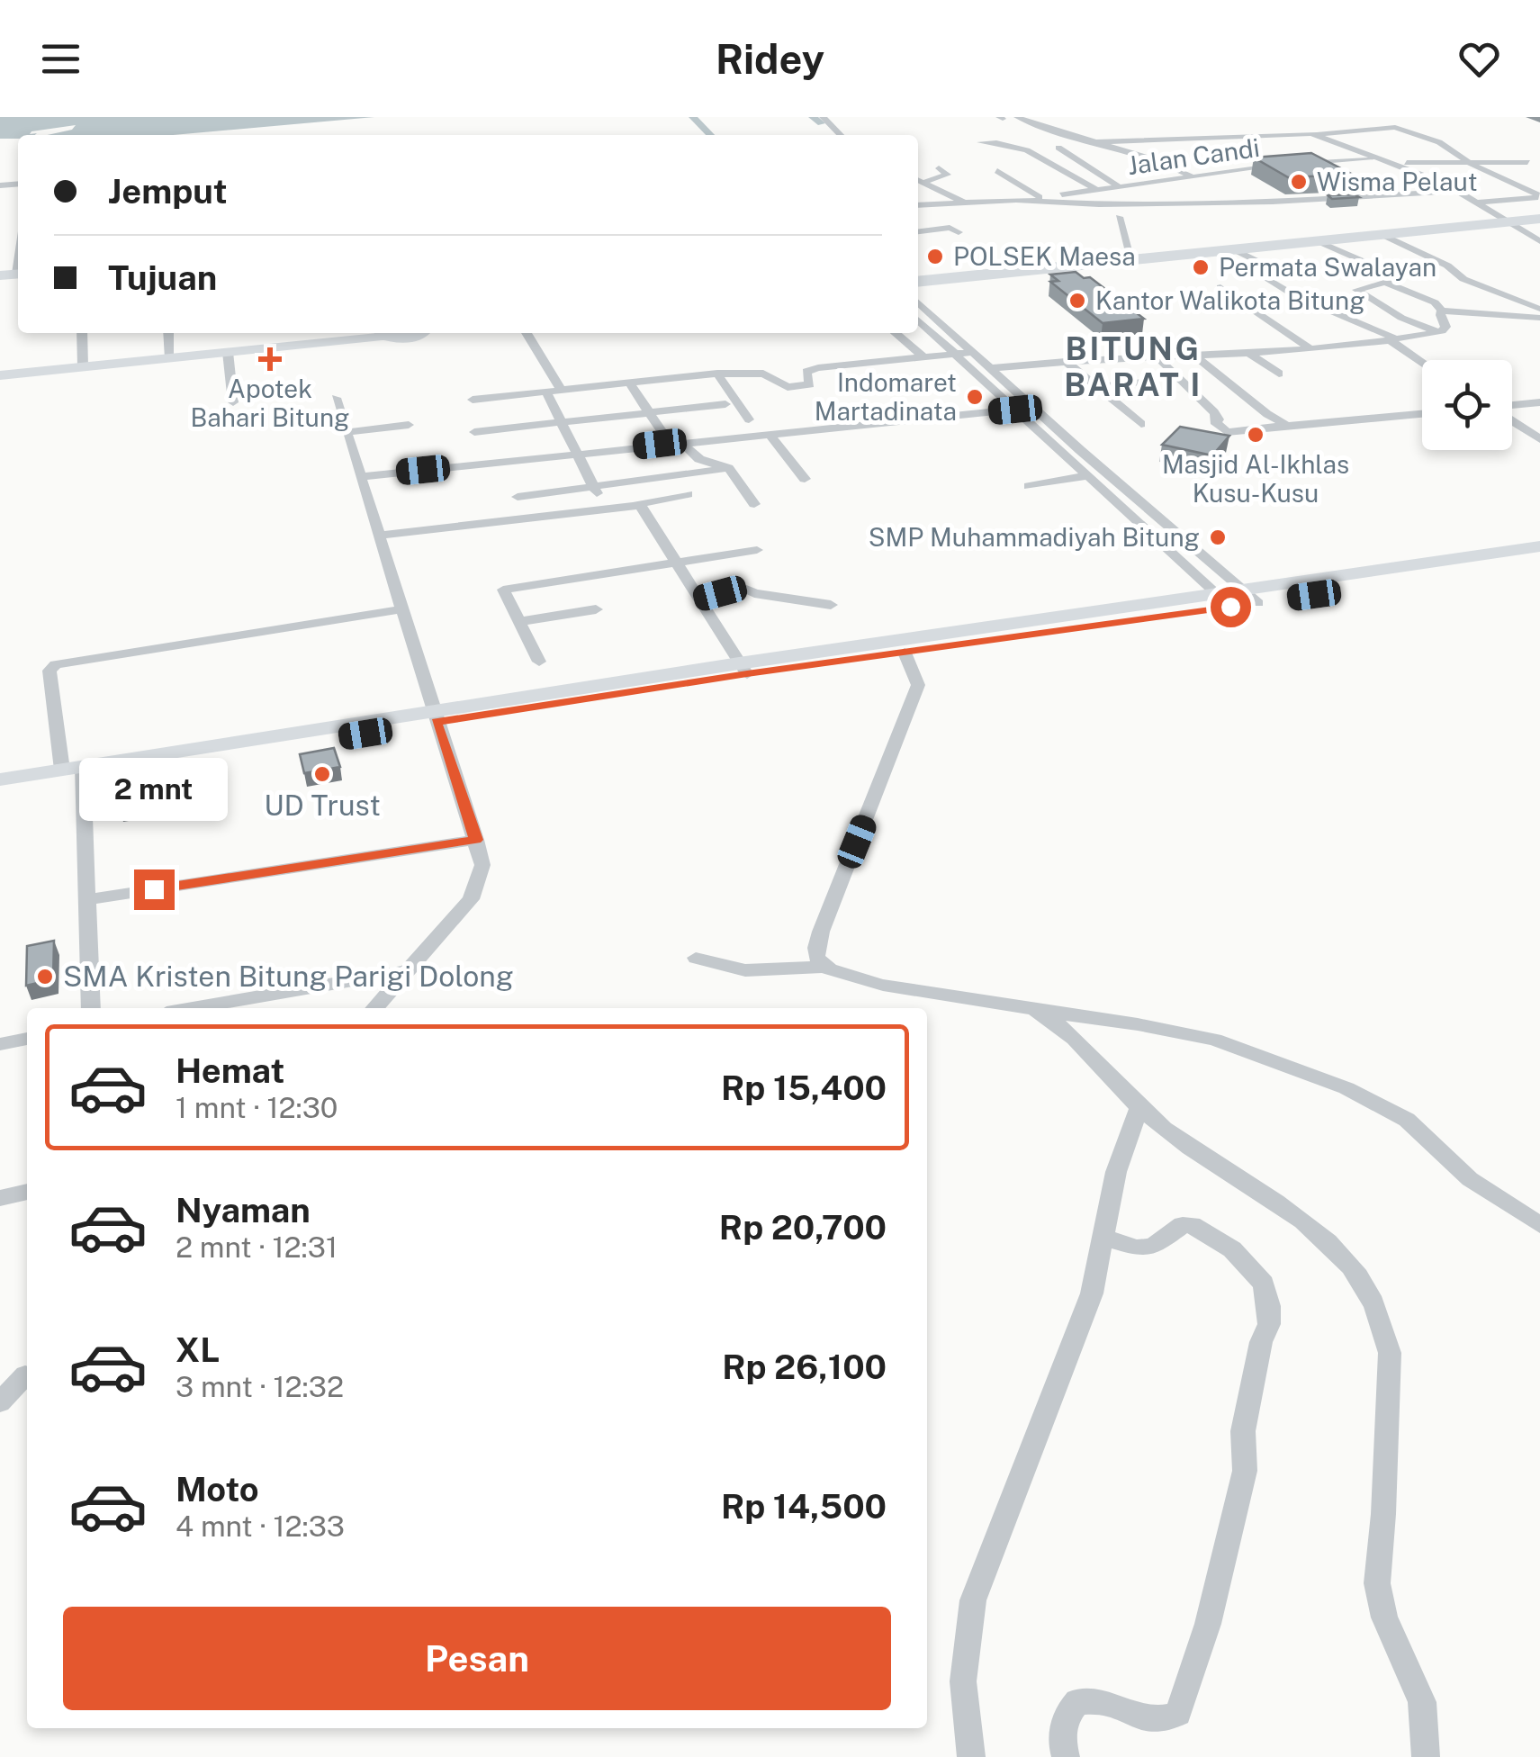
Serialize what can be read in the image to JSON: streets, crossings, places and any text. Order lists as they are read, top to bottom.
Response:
{
  "streets": {
    "street": ["Jalan Candi"]
  },
  "districts": ["BITUNG BARAT I"],
  "places": {
    "other": [
      "Wisma Pelaut",
      "POLSEK Maesa",
      "Permata Swalayan",
      "Kantor Walikota Bitung",
      "Indomaret Martadinata",
      "Masjid Al-Ikhlas Kusu-Kusu",
      "SMP Muhammadiyah Bitung",
      "UD Trust",
      "SMA Kristen Bitung Parigi Dolong"
    ],
    "health": ["Apotek Bahari Bitung"]
  },
  "page": {
    "header": "Ridey",
    "banner": ["Jemput", "Tujuan"],
    "bubble": "2 mnt",
    "list": [
      {
        "name": "Hemat",
        "note": "1 mnt · 12:30",
        "value": "Rp 15,400"
      },
      {
        "name": "Nyaman",
        "note": "2 mnt · 12:31",
        "value": "Rp 20,700"
      },
      {
        "name": "XL",
        "note": "3 mnt · 12:32",
        "value": "Rp 26,100"
      },
      {
        "name": "Moto",
        "note": "4 mnt · 12:33",
        "value": "Rp 14,500"
      }
    ],
    "buttons": "Pesan"
  }
}
